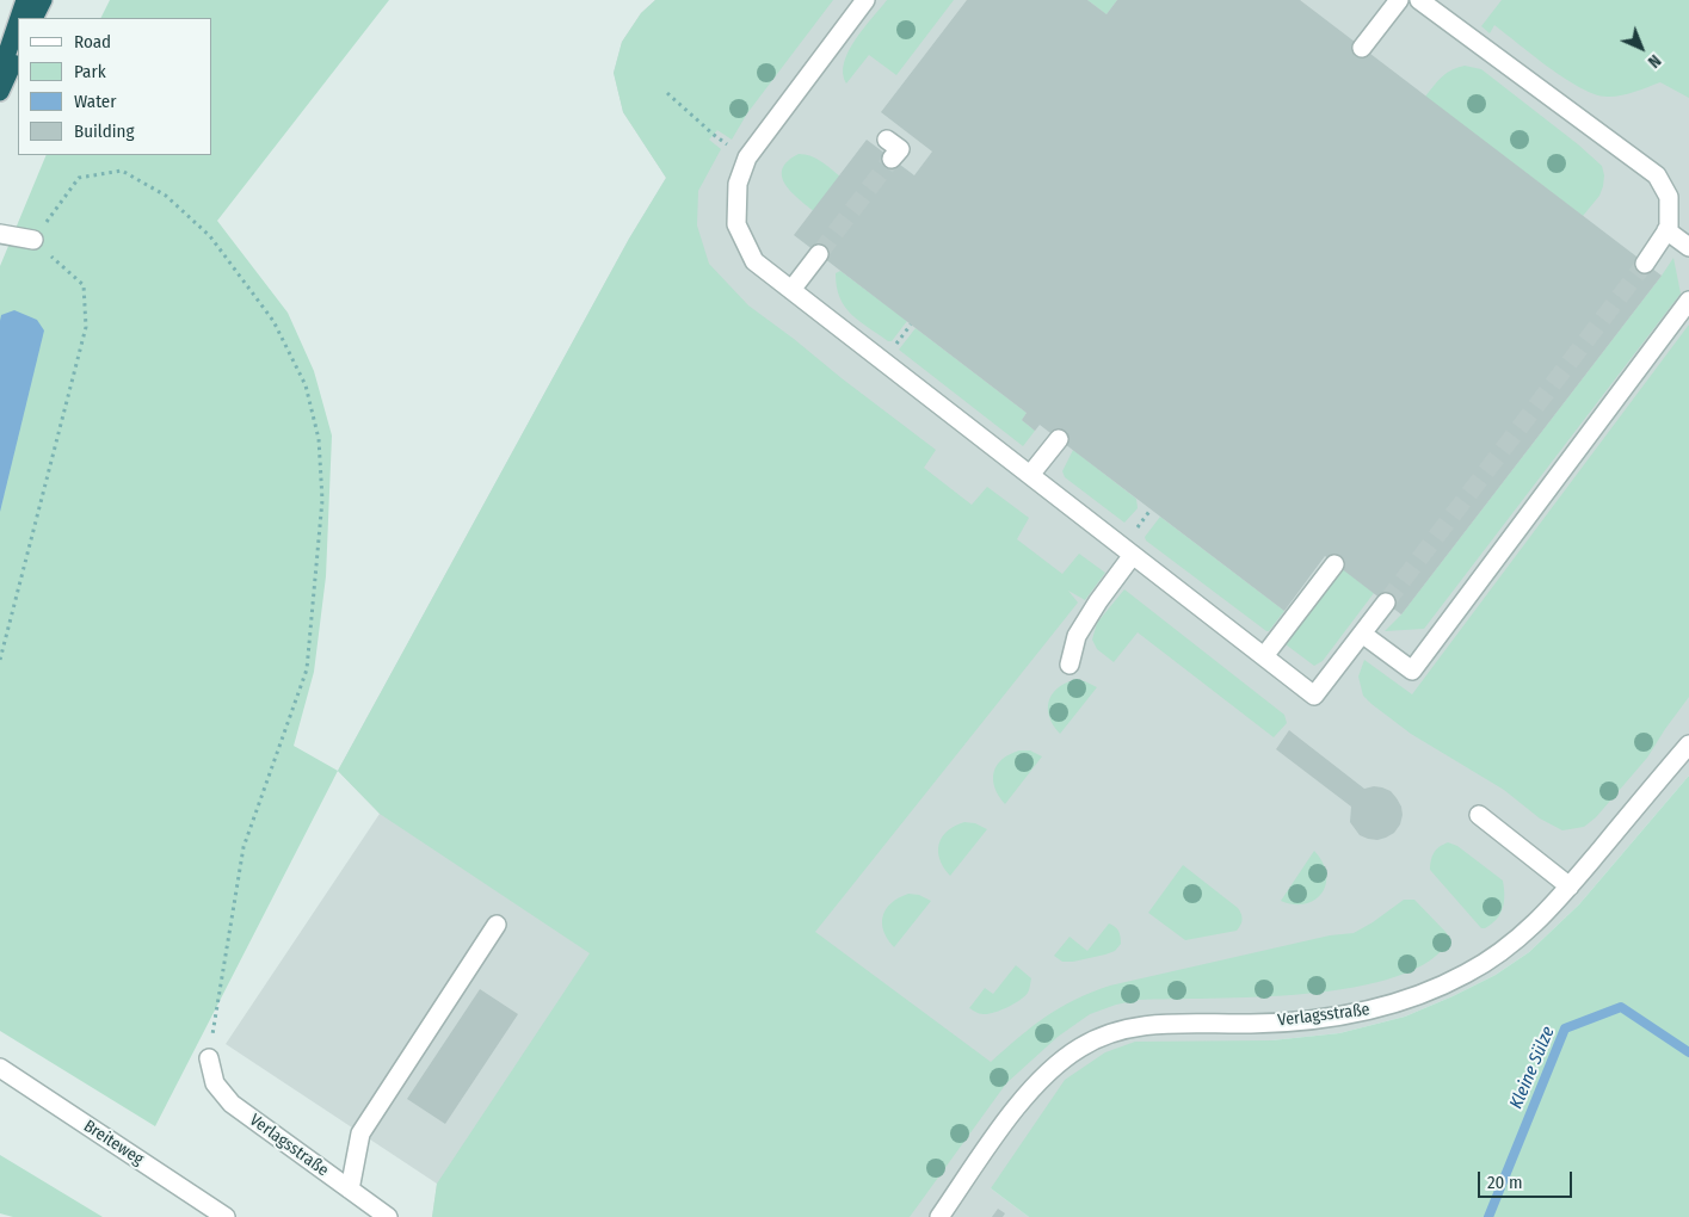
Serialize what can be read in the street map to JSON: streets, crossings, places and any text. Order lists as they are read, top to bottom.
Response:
{
  "streets": {
    "street": ["Verlagsstraße", "Breiteweg"]
  },
  "water": ["Kleine Sülze"],
  "legend": [
    "Road",
    "Park",
    "Water",
    "Building"
  ],
  "scale_bar": "20 m",
  "north": "bottom right"
}
